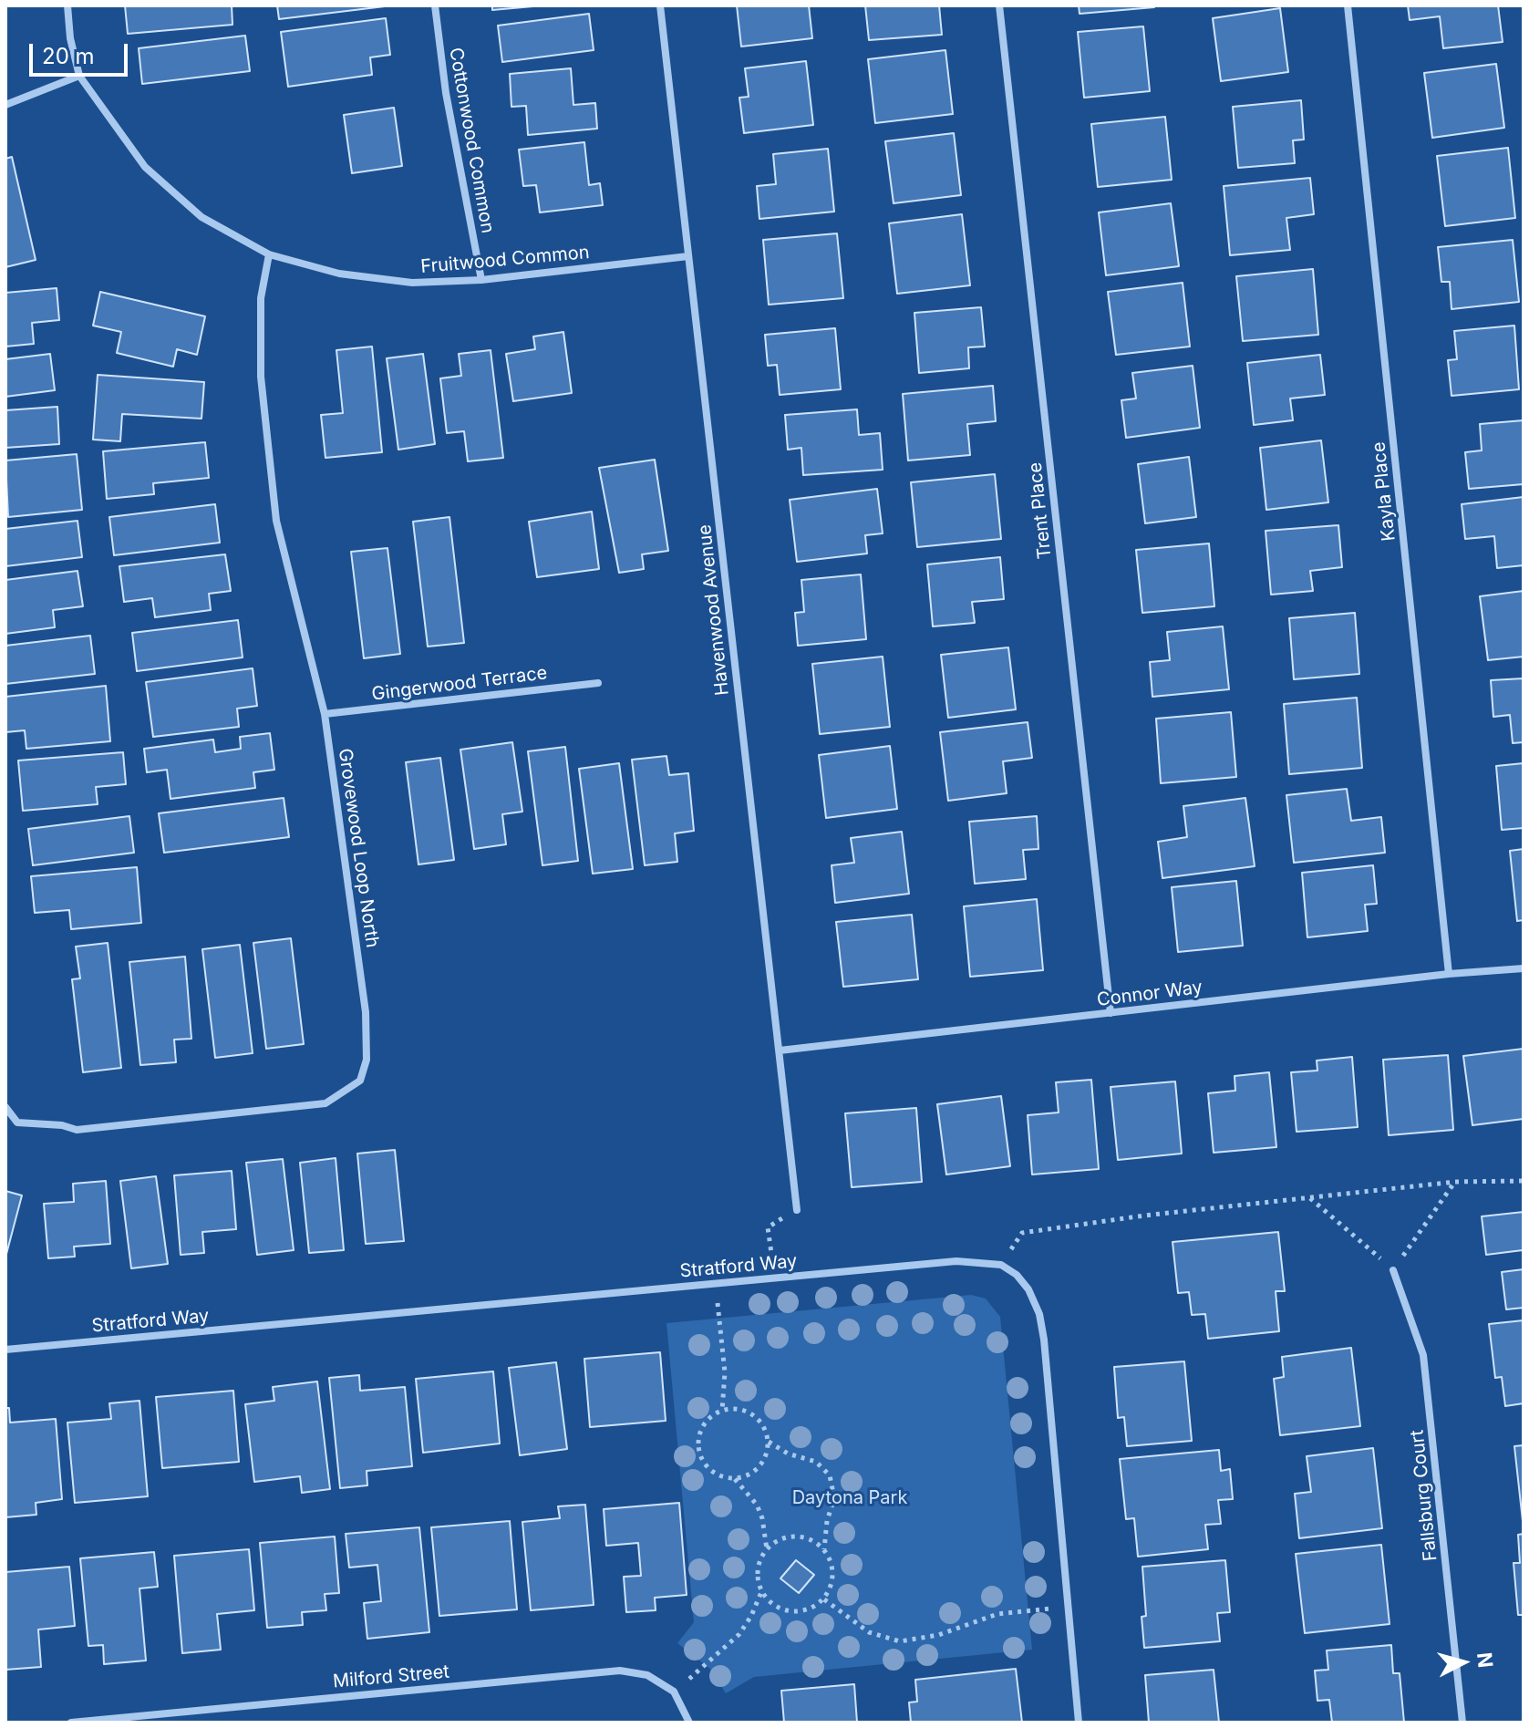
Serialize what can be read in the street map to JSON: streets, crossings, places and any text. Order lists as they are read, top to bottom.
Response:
{
  "streets": {
    "street": [
      "Cottonwood Common",
      "Fruitwood Common",
      "Kayla Place",
      "Trent Place",
      "Havenwood Avenue",
      "Gingerwood Terrace",
      "Grovewood Loop North",
      "Connor Way",
      "Stratford Way",
      "Fallsburg Court",
      "Milford Street"
    ]
  },
  "crossings": [
    ["Cottonwood Common", "Fruitwood Common"],
    ["Fruitwood Common", "Havenwood Avenue"],
    ["Fruitwood Common", "Grovewood Loop North"],
    ["Kayla Place", "Connor Way"],
    ["Trent Place", "Connor Way"],
    ["Havenwood Avenue", "Connor Way"],
    ["Gingerwood Terrace", "Grovewood Loop North"]
  ],
  "parks": ["Daytona Park"],
  "scale_bar": "20 m",
  "north": "right"
}
